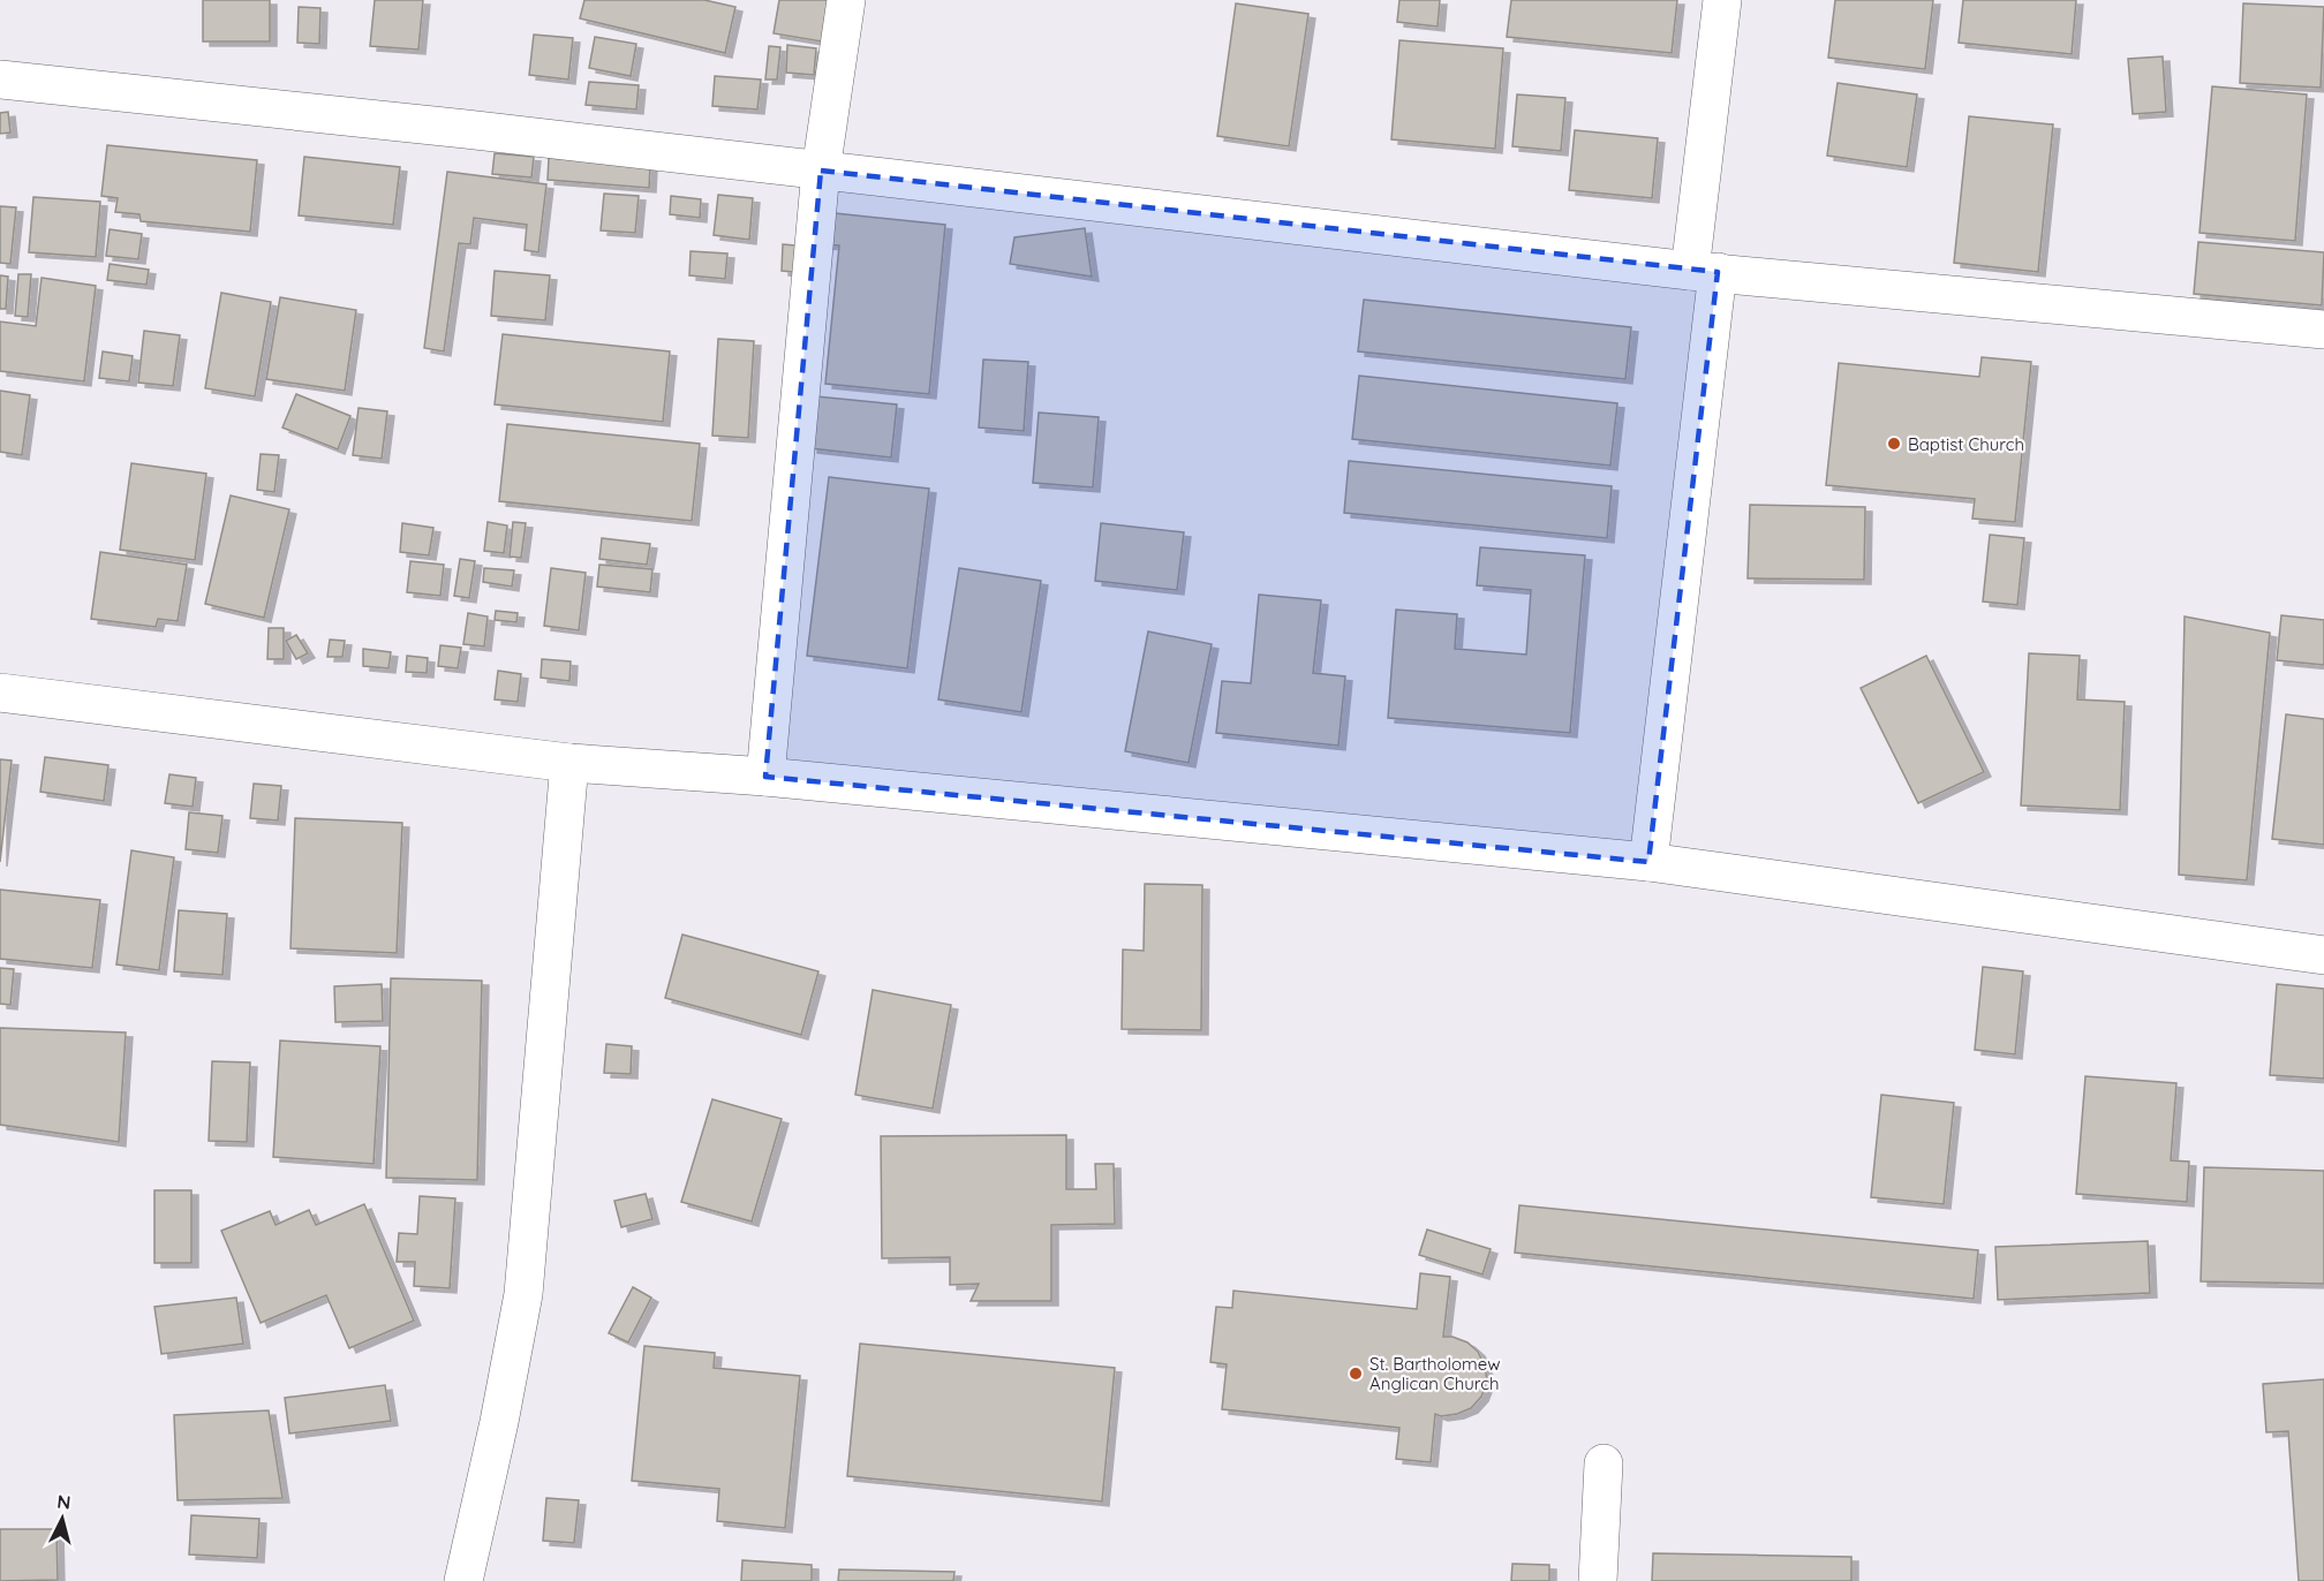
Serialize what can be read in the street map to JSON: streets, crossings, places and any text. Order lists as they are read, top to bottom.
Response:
{
  "places": ["Baptist Church", "St. Bartholomew Anglican Church"],
  "north": "top"
}
